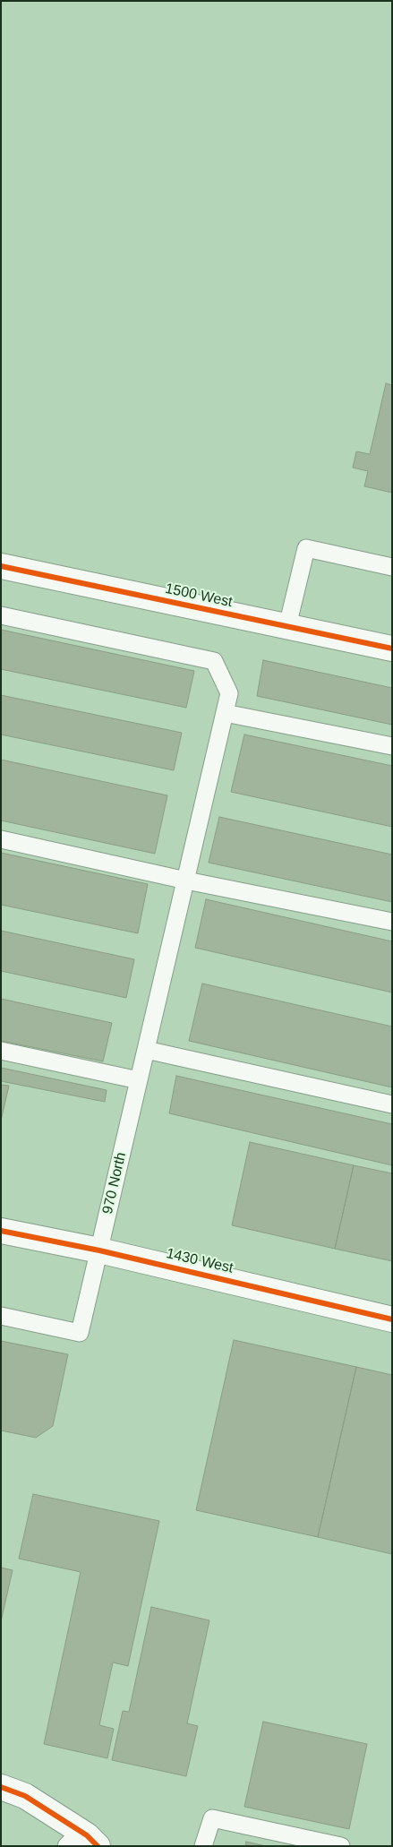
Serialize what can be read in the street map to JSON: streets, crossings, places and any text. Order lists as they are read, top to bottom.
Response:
{
  "streets": {
    "street": ["1500 West", "1430 West"],
    "lane": ["970 North"]
  },
  "crossings": [
    ["970 North", "1430 West"]
  ]
}
